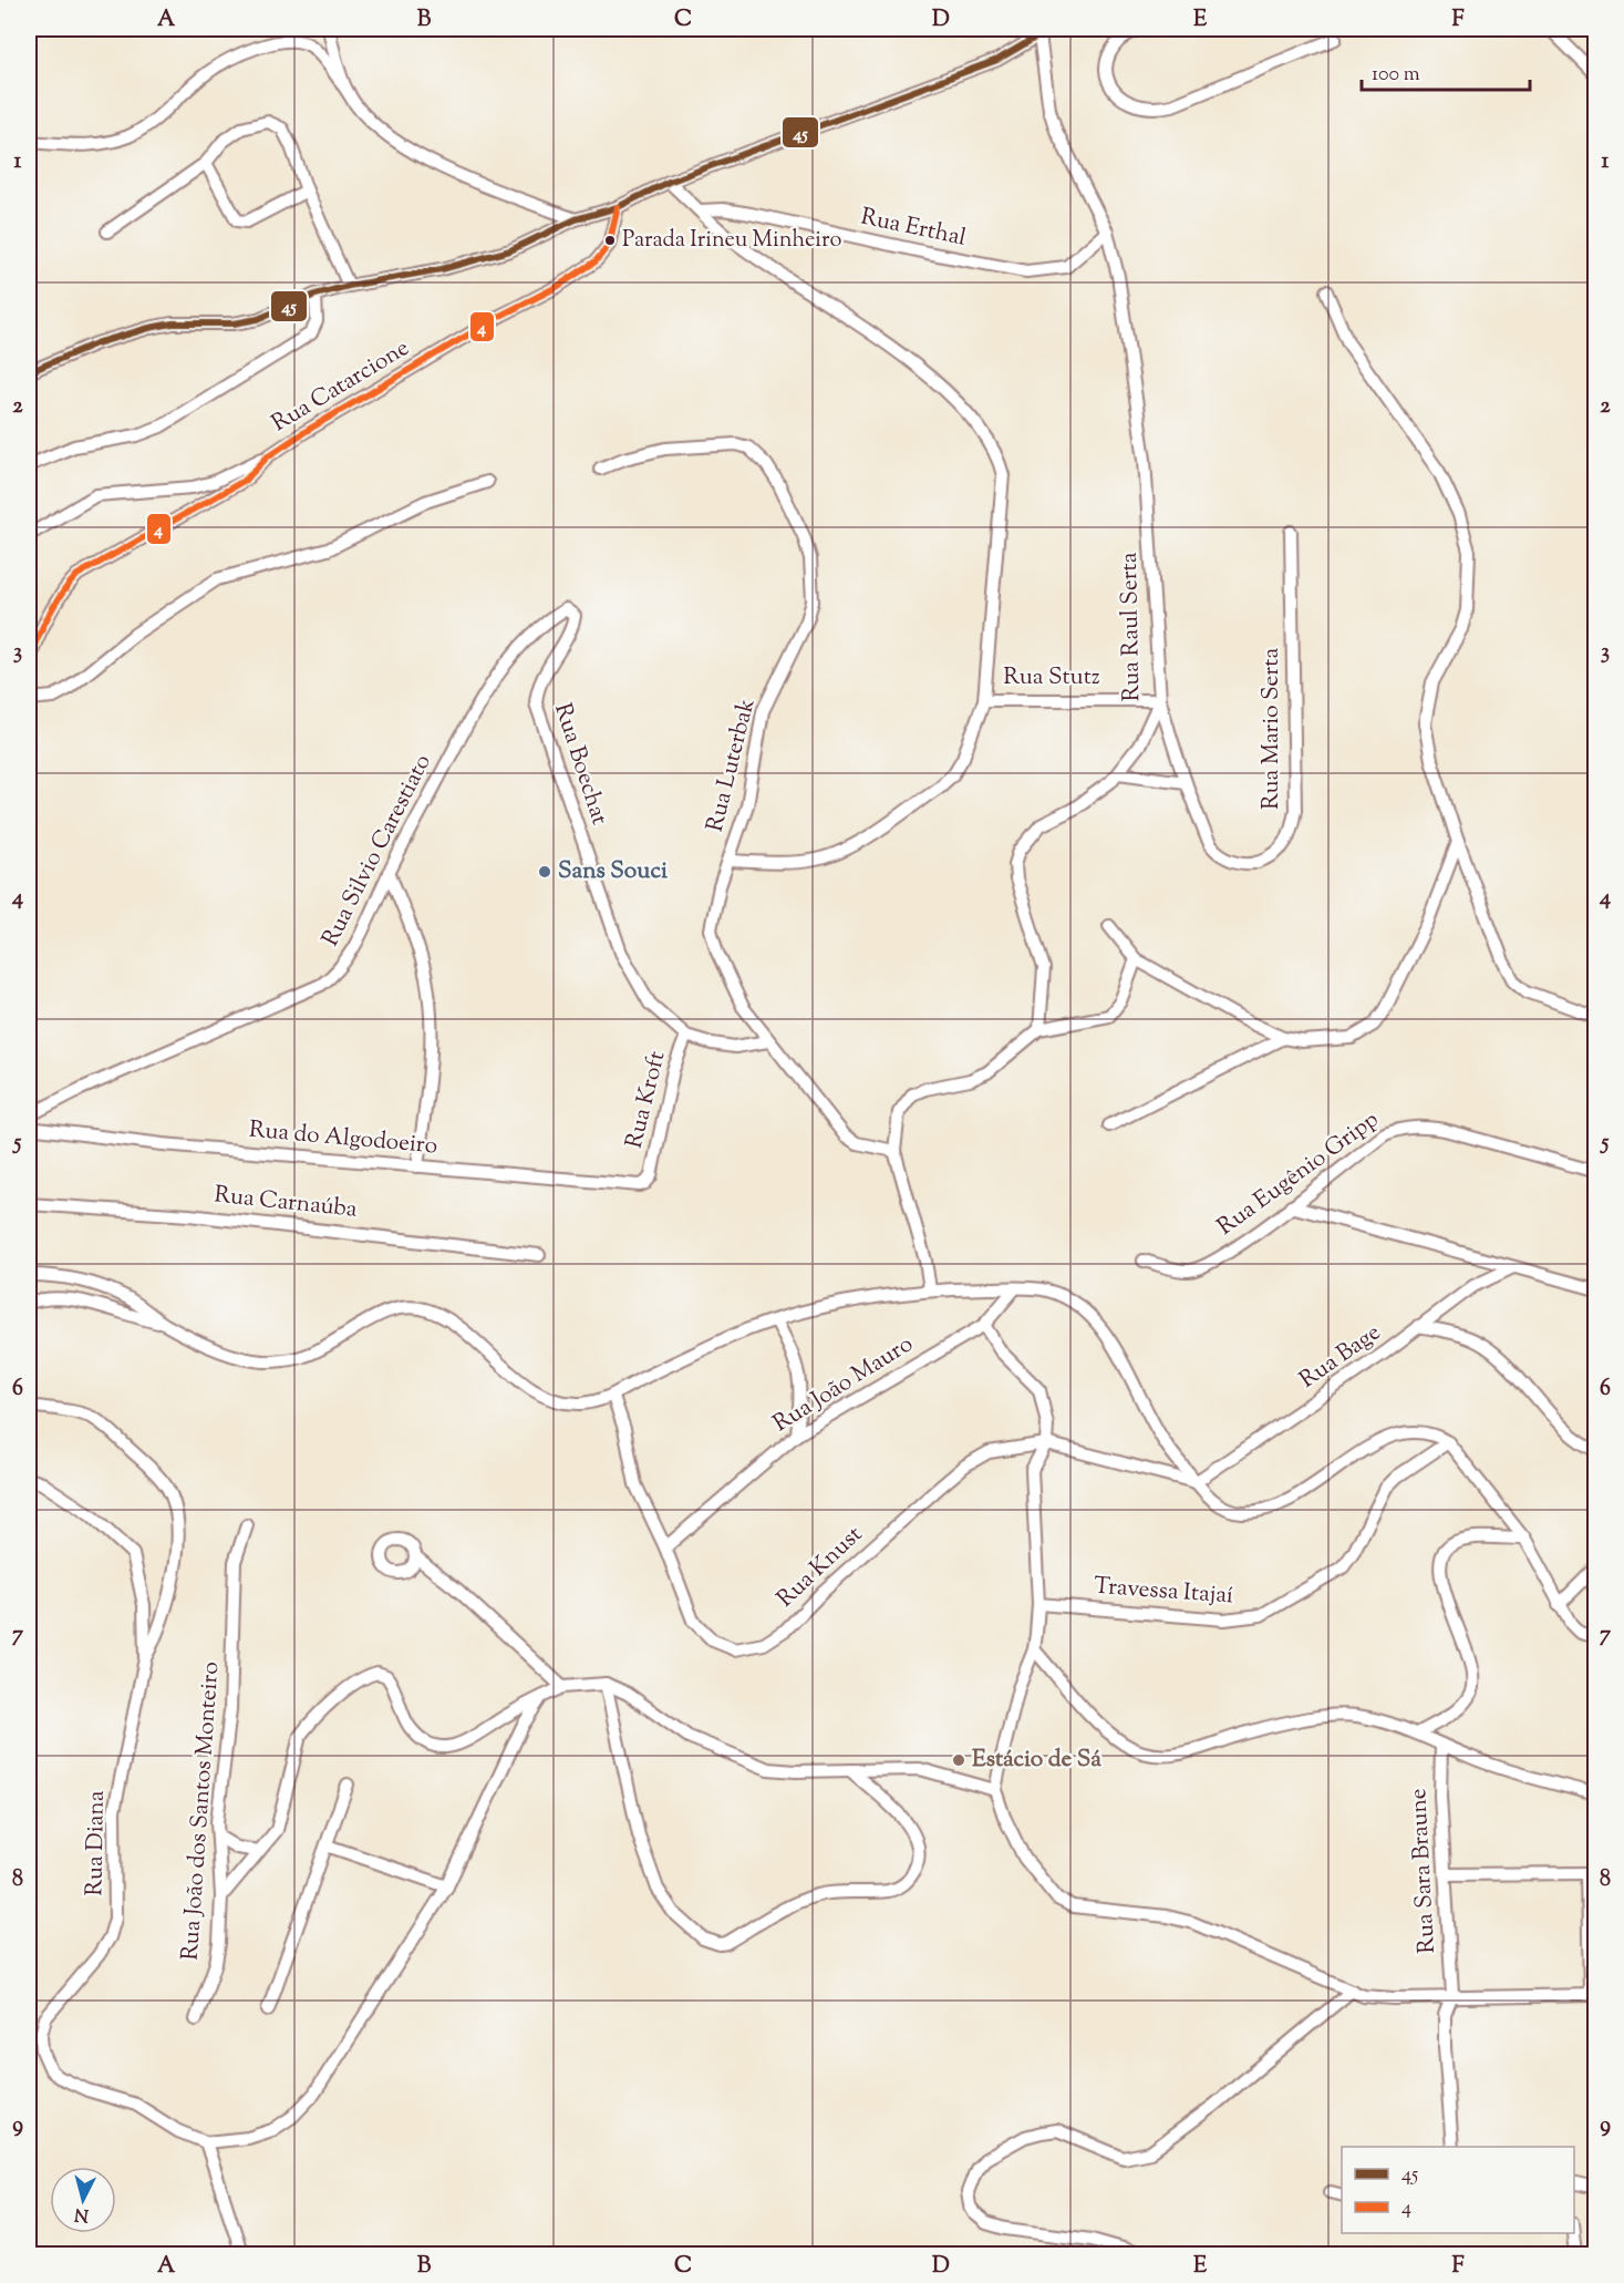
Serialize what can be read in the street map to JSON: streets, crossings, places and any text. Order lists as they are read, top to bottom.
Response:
{
  "streets": {
    "street": [
      "Rua Erthal",
      "Rua Catarcione",
      "Rua Raul Serta",
      "Rua Stutz",
      "Rua Mario Serta",
      "Rua Boechat",
      "Rua Luterbak",
      "Rua Silvio Carestiato",
      "Rua Kroft",
      "Rua do Algodoeiro",
      "Rua Eugênio Gripp",
      "Rua Carnaúba",
      "Rua Bage",
      "Rua João Mauro",
      "Rua Knust",
      "Travessa Itajaí",
      "Rua João dos Santos Monteiro",
      "Rua Diana",
      "Rua Sara Braune"
    ]
  },
  "crossings": [
    ["Rua Erthal", "Rua Raul Serta"],
    ["Rua Raul Serta", "Rua Stutz"],
    ["Rua Raul Serta", "Rua Mario Serta"],
    ["Rua Stutz", "Rua Mario Serta"],
    ["Rua Boechat", "Rua Silvio Carestiato"],
    ["Rua Boechat", "Rua Kroft"],
    ["Rua Kroft", "Rua do Algodoeiro"],
    ["Rua Bage", "Rua Knust"],
    ["Rua João Mauro", "Rua Knust"]
  ],
  "places": ["Parada Irineu Minheiro", "Sans Souci", "Estácio de Sá"],
  "lines": ["transit line 45", "transit line 4"],
  "legend": ["45", "4"],
  "scale_bar": "100 m",
  "north": "bottom",
  "grid": {
    "columns": [
      "A",
      "B",
      "C",
      "D",
      "E",
      "F"
    ],
    "rows": [
      "1",
      "2",
      "3",
      "4",
      "5",
      "6",
      "7",
      "8",
      "9"
    ]
  }
}
